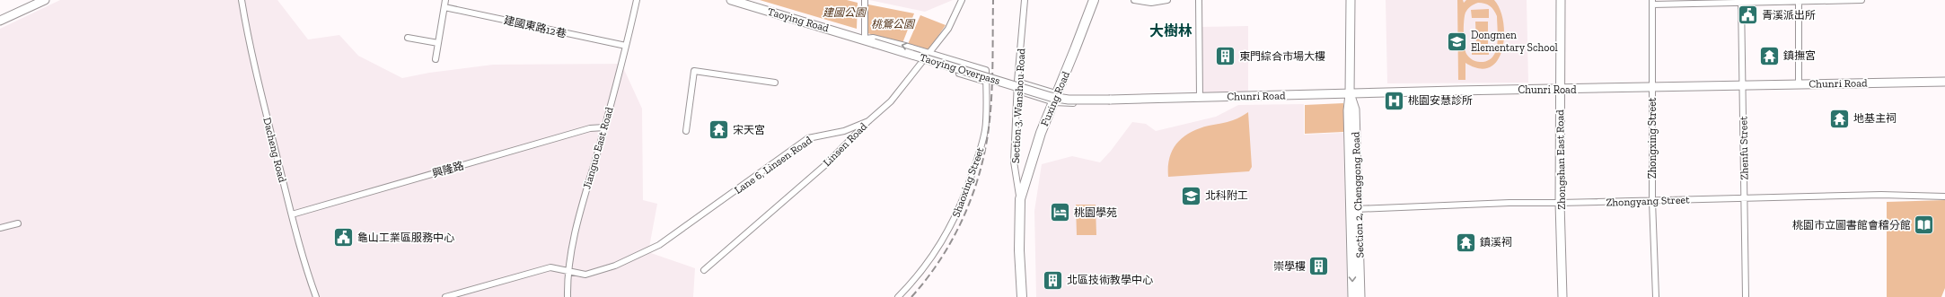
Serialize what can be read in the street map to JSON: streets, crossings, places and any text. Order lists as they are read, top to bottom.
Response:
{
  "streets": {
    "main road": [
      "Taoying Road",
      "Taoying Overpass",
      "Chunri Road",
      "Fuxing Road",
      "Section 3, Wanshou Road",
      "Zhongshan East Road",
      "Section 2, Chenggong Road"
    ],
    "street": [
      "建國東路12巷",
      "Zhongxing Street",
      "Linsen Road",
      "Jianguo East Road",
      "Zhenfu Street",
      "Dacheng Road",
      "Lane 6, Linsen Road",
      "興隆路",
      "Shaoxing Street",
      "Zhongyang Street"
    ]
  },
  "crossings": [
    ["Taoying Road", "Taoying Overpass"],
    ["Taoying Road", "Linsen Road"],
    ["Taoying Road", "Shaoxing Street"],
    ["建國東路12巷", "Jianguo East Road"],
    ["Taoying Overpass", "Chunri Road"],
    ["Chunri Road", "Fuxing Road"],
    ["Chunri Road", "Section 3, Wanshou Road"],
    ["Chunri Road", "Zhongxing Street"],
    ["Chunri Road", "Zhenfu Street"],
    ["Chunri Road", "Zhongshan East Road"],
    ["Chunri Road", "Section 2, Chenggong Road"],
    ["Fuxing Road", "Section 3, Wanshou Road"],
    ["Zhongxing Street", "Zhongyang Street"],
    ["Linsen Road", "Lane 6, Linsen Road"],
    ["Jianguo East Road", "Lane 6, Linsen Road"],
    ["Jianguo East Road", "興隆路"],
    ["Zhenfu Street", "Zhongyang Street"],
    ["Dacheng Road", "興隆路"],
    ["Zhongshan East Road", "Zhongyang Street"],
    ["Section 2, Chenggong Road", "Zhongyang Street"]
  ],
  "districts": ["大樹林"],
  "parks": ["建國公園", "桃鶯公園"],
  "places": {
    "public building": ["青溪派出所", "龜山工業區服務中心"],
    "school or university": ["Dongmen Elementary School", "北科附工"],
    "temple": [
      "鎮撫宮",
      "地基主祠",
      "宋天宮",
      "鎮溪祠"
    ],
    "building": ["東門綜合市場大樓", "崇學樓", "北區技術教學中心"],
    "hospital": ["桃園安慧診所"],
    "hotel": ["桃園學苑"],
    "library": ["桃園市立圖書館會稽分館"]
  }
}
